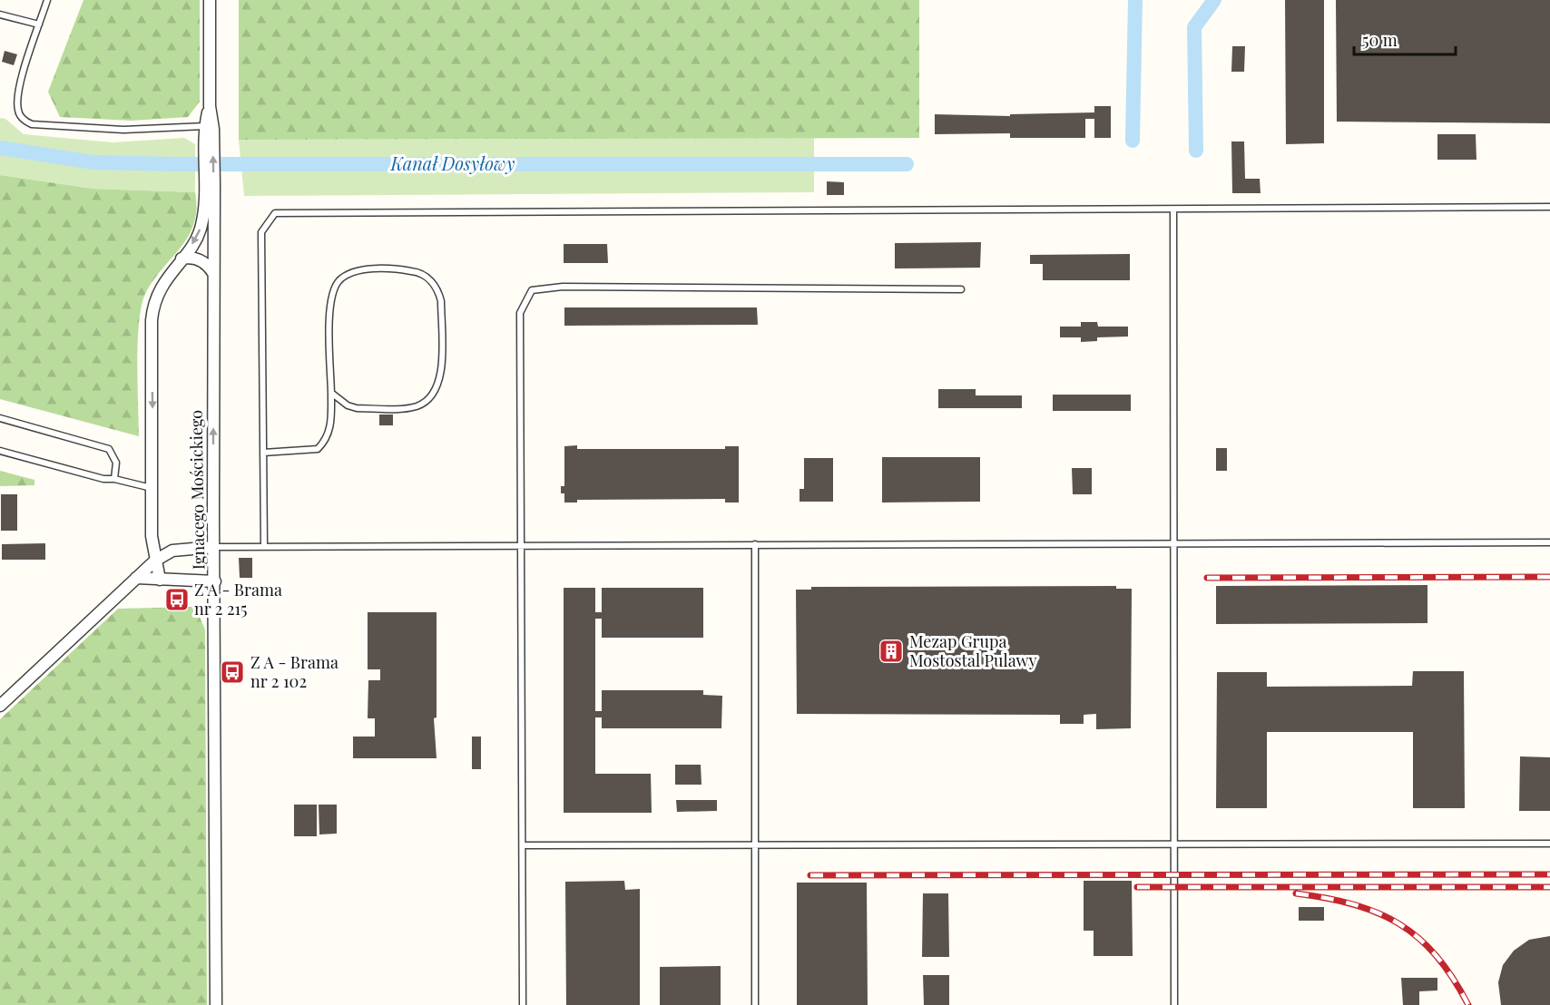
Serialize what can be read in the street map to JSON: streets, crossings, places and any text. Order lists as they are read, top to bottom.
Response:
{
  "streets": {
    "street": ["Ignacego Mościckiego"]
  },
  "water": ["Kanał Dosyłowy"],
  "places": {
    "bus stop": ["Z A - Brama nr 2 215", "Z A - Brama nr 2 102"],
    "building": ["Mezap Grupa Mostostal Pulawy"]
  },
  "scale_bar": "50 m"
}
